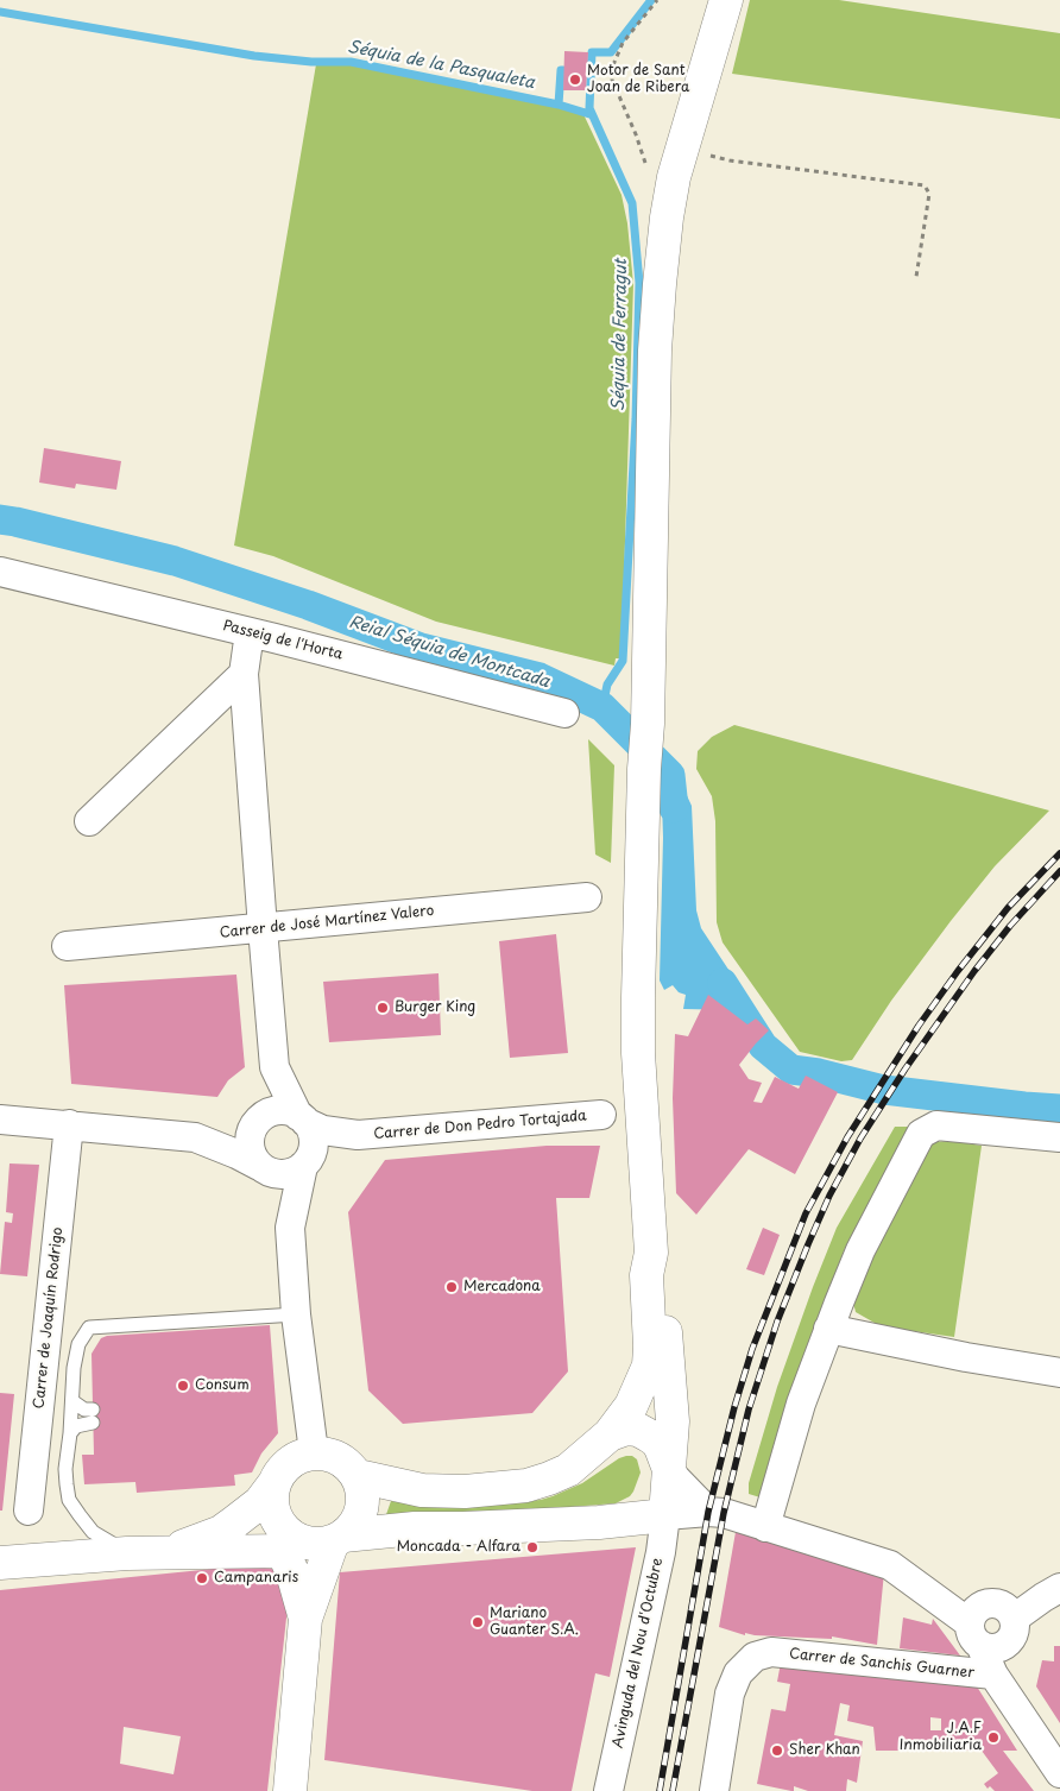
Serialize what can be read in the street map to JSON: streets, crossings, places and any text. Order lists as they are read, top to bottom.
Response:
{
  "streets": {
    "street": [
      "Passeig de l'Horta",
      "Carrer de José Martínez Valero",
      "Carrer de Don Pedro Tortajada",
      "Carrer de Joaquín Rodrigo",
      "Avinguda del Nou d'Octubre",
      "Carrer de Sanchis Guarner"
    ]
  },
  "water": ["Séquia de la Pasqualeta", "Séquia de Ferragut", "Reial Séquia de Montcada"],
  "places": [
    "Motor de Sant Joan de Ribera",
    "Burger King",
    "Mercadona",
    "Consum",
    "Moncada - Alfara",
    "Campanaris",
    "Mariano Guanter S.A.",
    "J.A.F Inmobiliaria",
    "Sher Khan"
  ]
}
